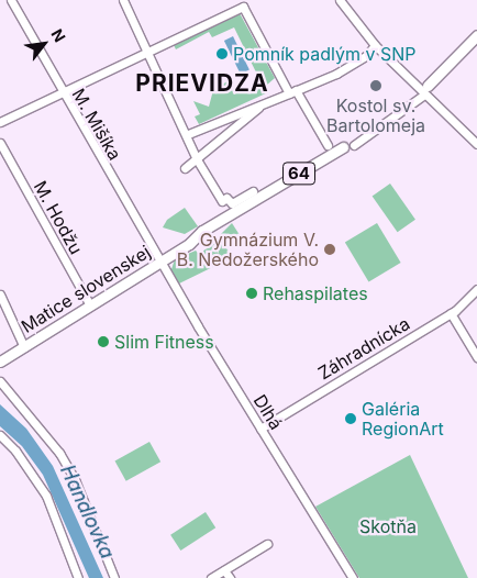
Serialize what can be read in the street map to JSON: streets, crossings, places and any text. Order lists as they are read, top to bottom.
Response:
{
  "streets": {
    "main road": ["64", "Matice slovenskej"],
    "street": [
      "M. Mišíka",
      "M. Hodžu",
      "Záhradnícka",
      "Dlhá"
    ]
  },
  "crossings": [
    ["M. Mišíka", "Matice slovenskej"],
    ["M. Mišíka", "Dlhá"],
    ["M. Hodžu", "Matice slovenskej"],
    ["Matice slovenskej", "Dlhá"],
    ["Záhradnícka", "Dlhá"]
  ],
  "districts": ["PRIEVIDZA"],
  "water": ["Handlovka"],
  "parks": ["Skotňa"],
  "places": [
    "Pomník padlým v SNP",
    "Kostol sv. Bartolomeja",
    "Gymnázium V. B. Nedožerského",
    "Rehaspilates",
    "Slim Fitness",
    "Galéria RegionArt"
  ],
  "north": "top right"
}
